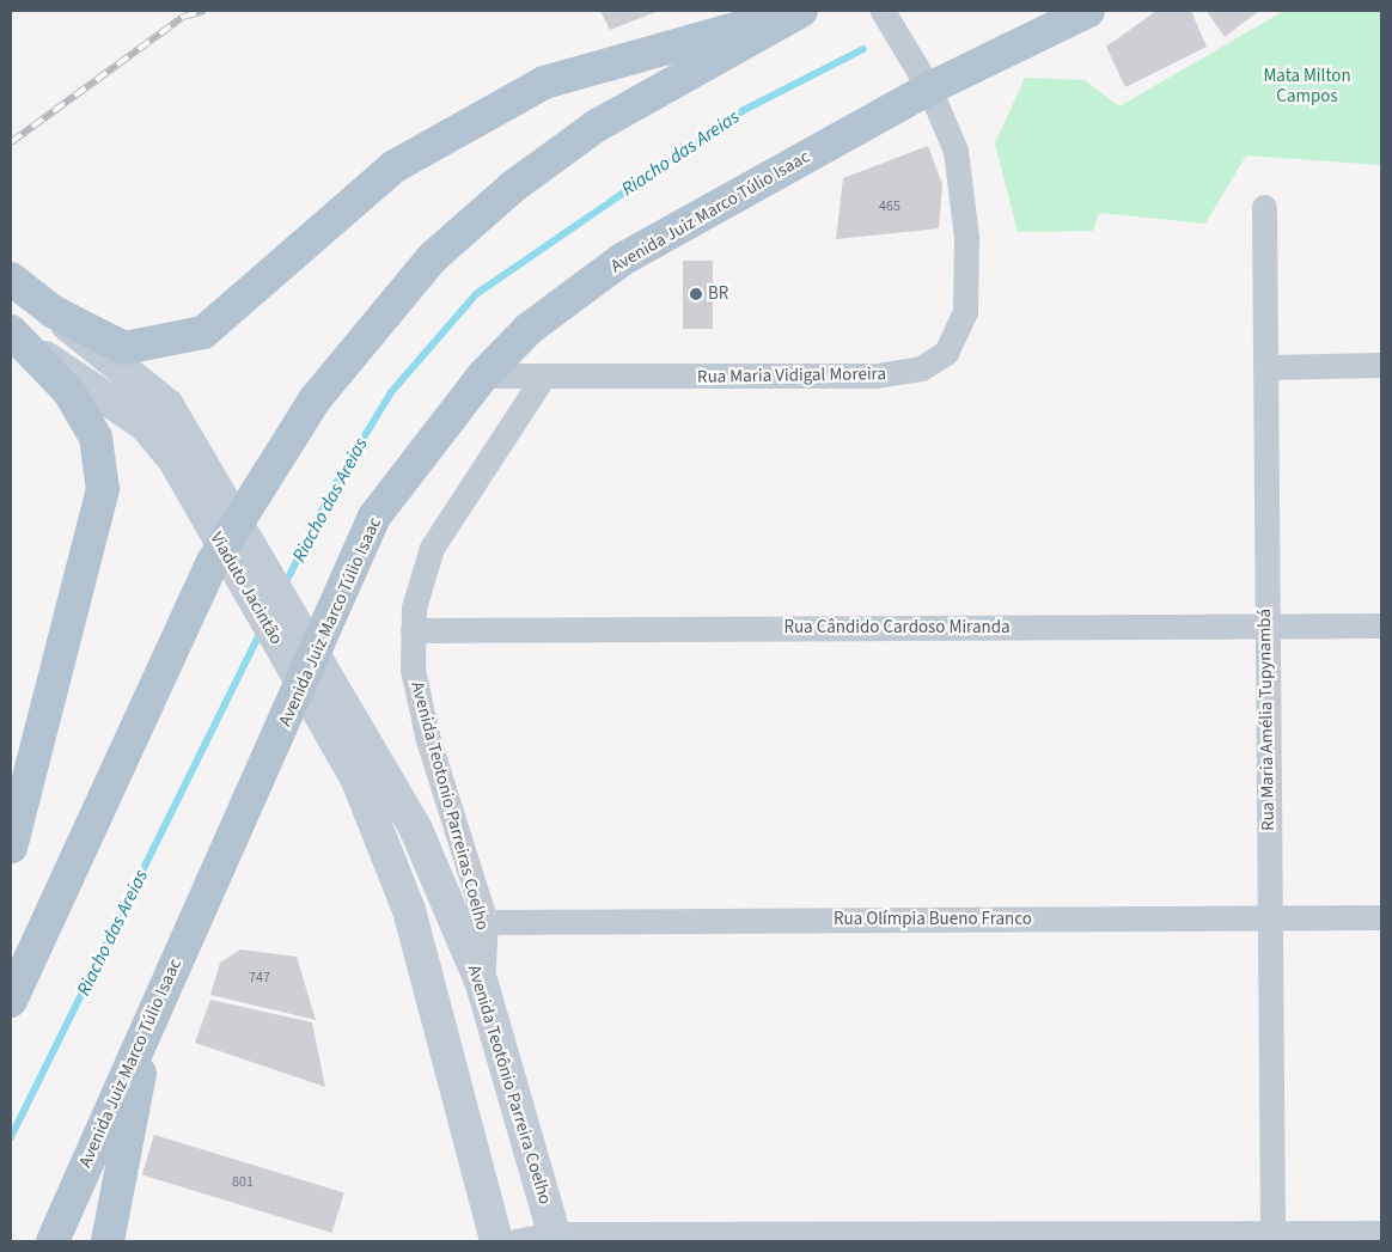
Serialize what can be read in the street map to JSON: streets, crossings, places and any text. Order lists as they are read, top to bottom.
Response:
{
  "streets": {
    "main road": ["Avenida Juiz Marco Túlio Isaac", "Viaduto Jacintão", "Avenida Teotônio Parreira Coelho"],
    "street": [
      "Rua Maria Vidigal Moreira",
      "Rua Cândido Cardoso Miranda",
      "Rua Maria Amélia Tupynambá",
      "Avenida Teotonio Parreiras Coelho",
      "Rua Olímpia Bueno Franco"
    ]
  },
  "crossings": [
    ["Avenida Juiz Marco Túlio Isaac", "Rua Maria Vidigal Moreira"],
    ["Rua Maria Vidigal Moreira", "Avenida Teotonio Parreiras Coelho"],
    ["Viaduto Jacintão", "Avenida Teotônio Parreira Coelho"],
    ["Rua Cândido Cardoso Miranda", "Rua Maria Amélia Tupynambá"],
    ["Rua Cândido Cardoso Miranda", "Avenida Teotonio Parreiras Coelho"],
    ["Rua Maria Amélia Tupynambá", "Rua Olímpia Bueno Franco"],
    ["Avenida Teotonio Parreiras Coelho", "Rua Olímpia Bueno Franco"],
    ["Avenida Teotonio Parreiras Coelho", "Avenida Teotônio Parreira Coelho"]
  ],
  "water": ["Riacho das Areias"],
  "parks": ["Mata Milton Campos"],
  "places": ["BR"],
  "house_numbers": ["465", "747", "801"]
}
